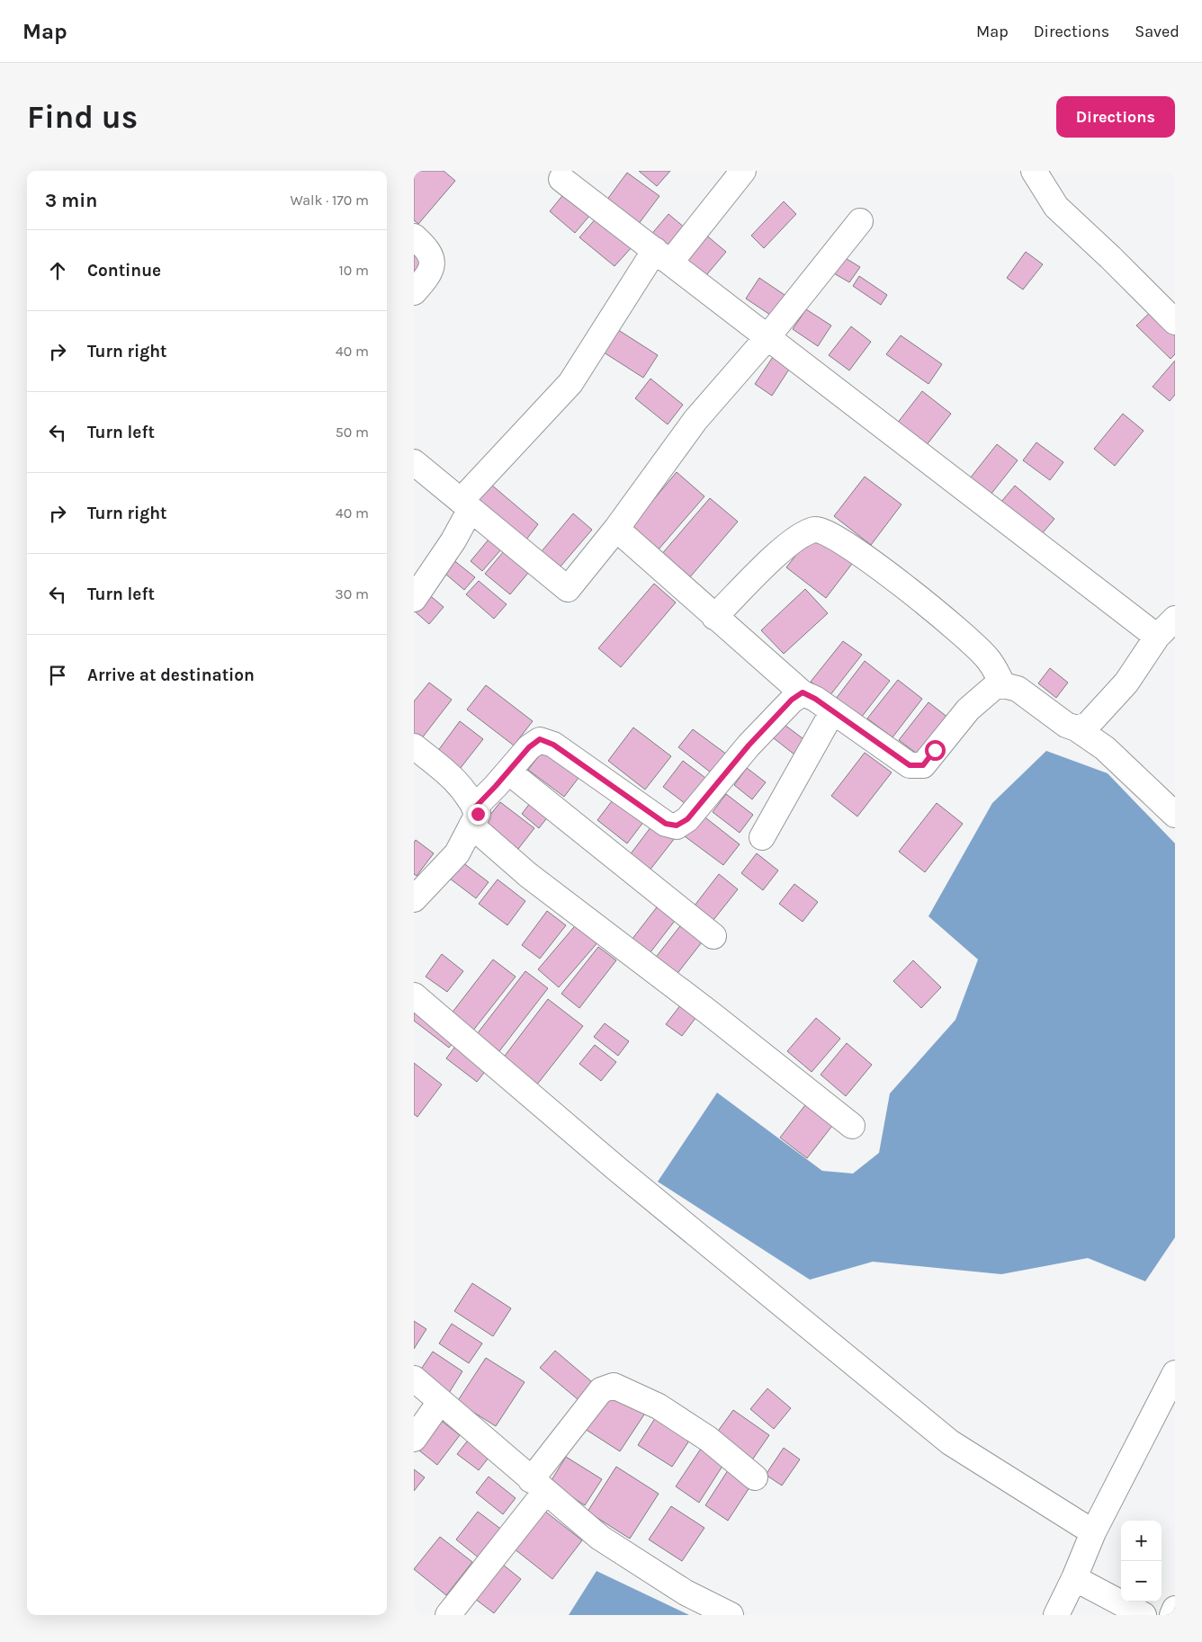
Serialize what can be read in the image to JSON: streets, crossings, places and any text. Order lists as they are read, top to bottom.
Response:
{
  "page": {
    "header": "Map",
    "nav": ["Map", "Directions", "Saved"],
    "buttons": "Directions",
    "title": "Find us",
    "heading": ["3 min", "Walk · 170 m"],
    "list": [
      ["Continue", "10 m"],
      ["Turn right", "40 m"],
      ["Turn left", "50 m"],
      ["Turn right", "40 m"],
      ["Turn left", "30 m"],
      "Arrive at destination"
    ],
    "map_buttons": ["+", "−"]
  }
}
